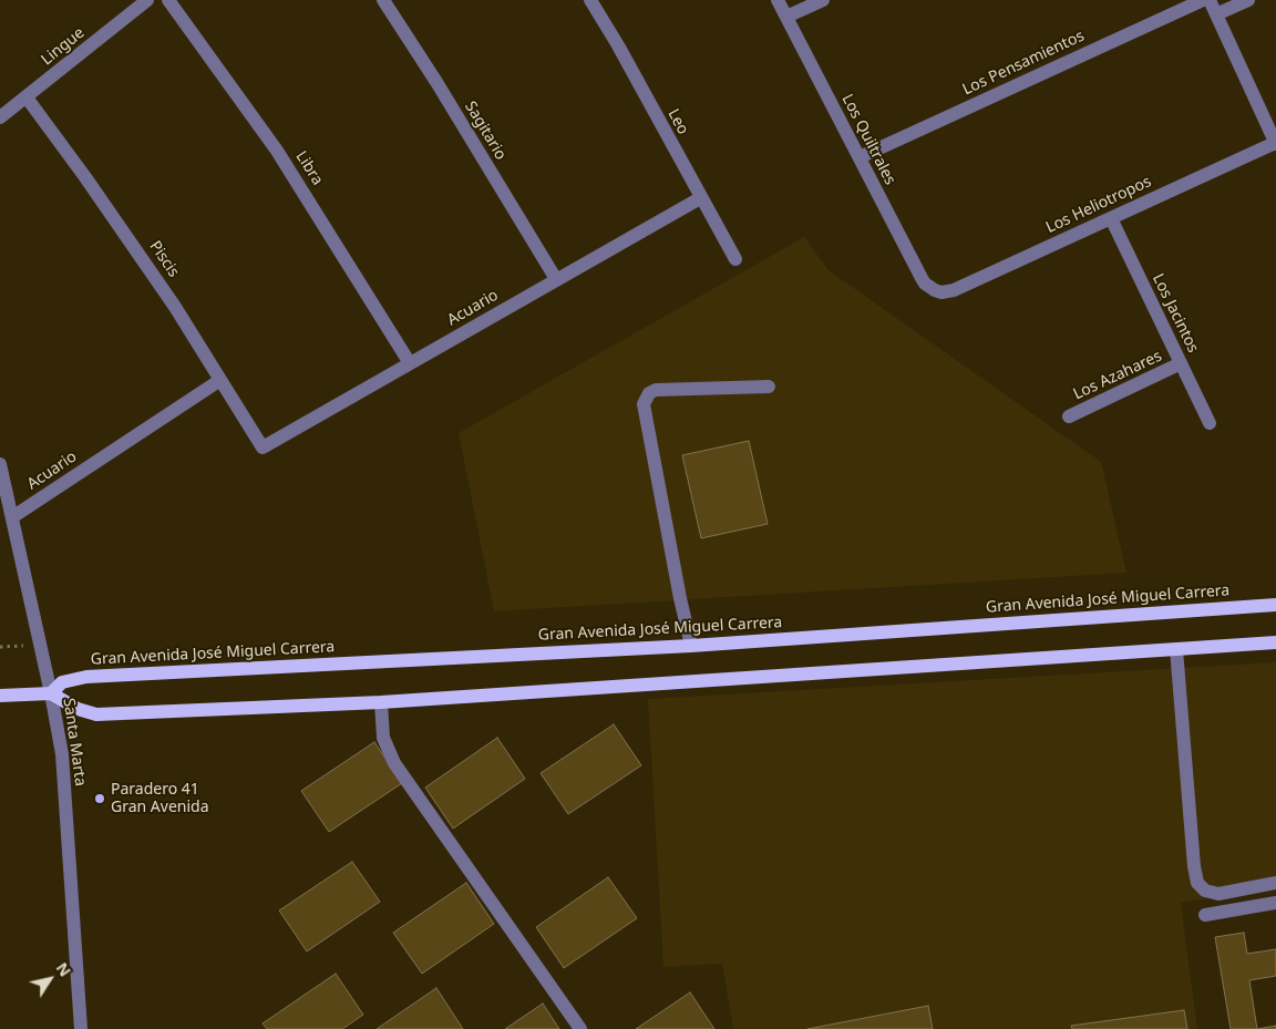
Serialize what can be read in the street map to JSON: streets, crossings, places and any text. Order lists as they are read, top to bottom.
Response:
{
  "streets": {
    "main road": ["Gran Avenida José Miguel Carrera"],
    "street": [
      "Lingue",
      "Los Pensamientos",
      "Leo",
      "Sagitario",
      "Los Quiltrales",
      "Libra",
      "Los Heliotropos",
      "Piscis",
      "Acuario",
      "Los Jacintos",
      "Los Azahares",
      "Santa Marta"
    ]
  },
  "crossings": [
    ["Lingue", "Piscis"],
    ["Los Pensamientos", "Los Quiltrales"],
    ["Leo", "Acuario"],
    ["Sagitario", "Acuario"],
    ["Los Quiltrales", "Los Heliotropos"],
    ["Libra", "Acuario"],
    ["Los Heliotropos", "Los Jacintos"],
    ["Piscis", "Acuario"],
    ["Acuario", "Santa Marta"],
    ["Los Jacintos", "Los Azahares"],
    ["Gran Avenida José Miguel Carrera", "Santa Marta"]
  ],
  "places": ["Paradero 41 Gran Avenida"],
  "north": "top right"
}
